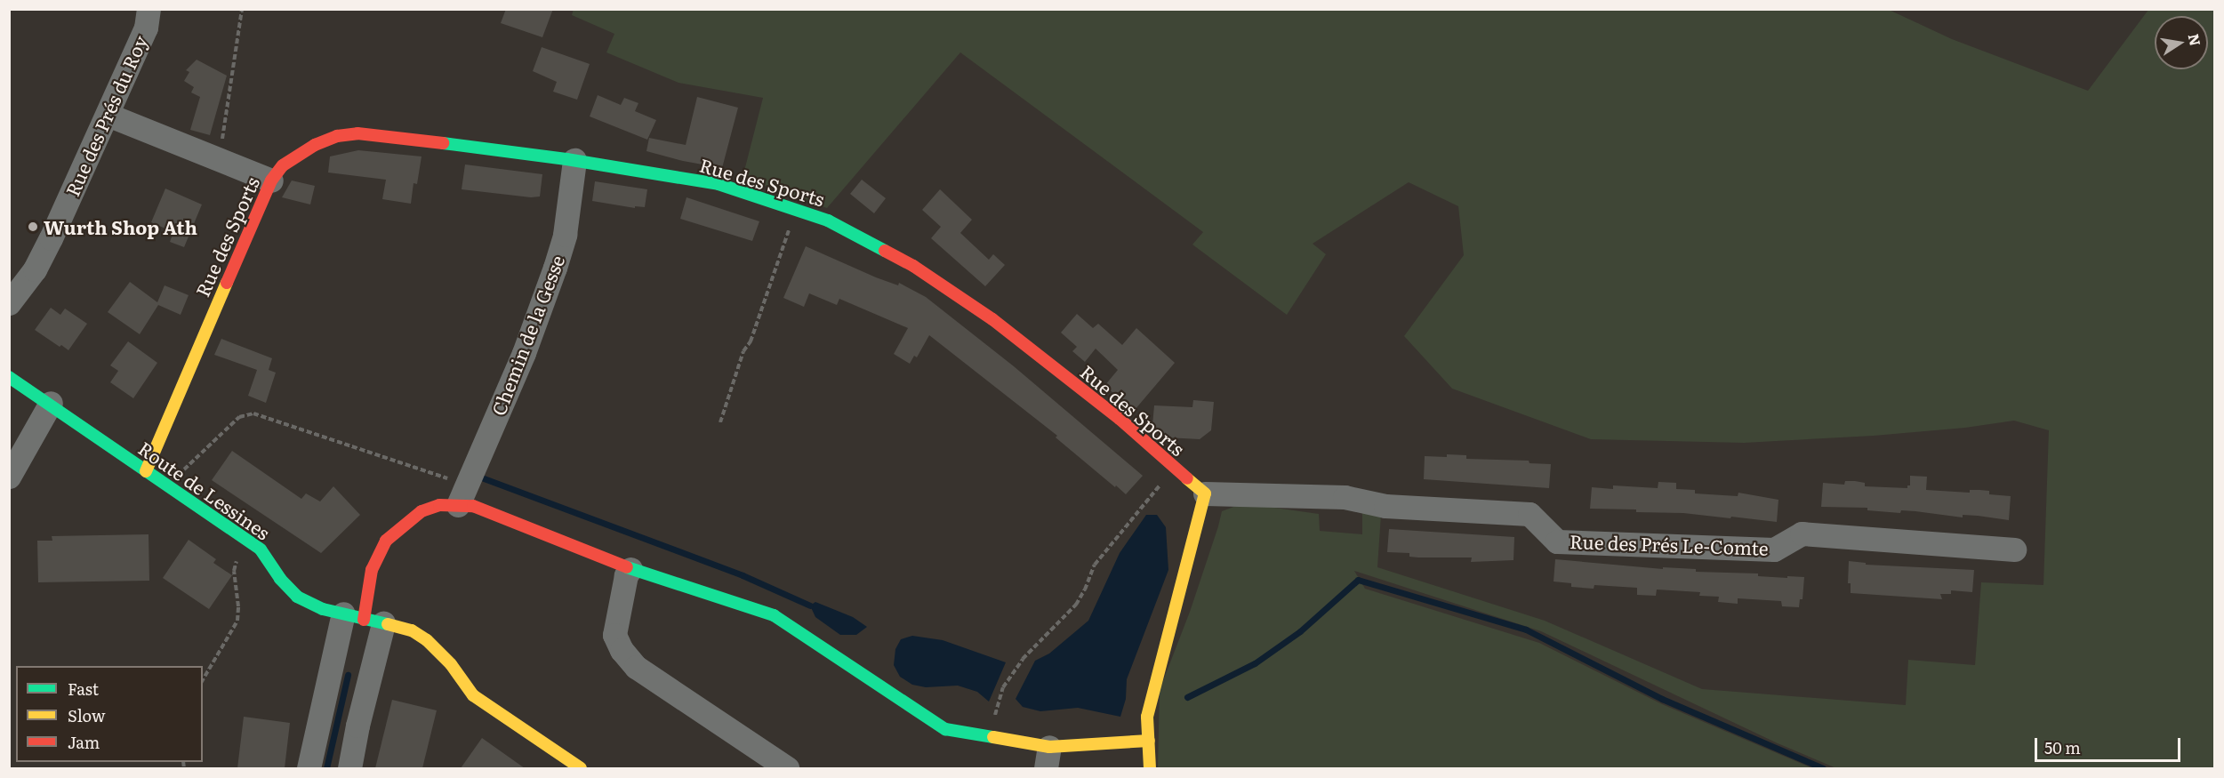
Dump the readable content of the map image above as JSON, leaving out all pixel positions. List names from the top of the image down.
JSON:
{
  "streets": {
    "street": [
      "Rue des Prés du Roy",
      "Rue des Sports",
      "Chemin de la Gesse",
      "Route de Lessines",
      "Rue des Prés Le-Comte"
    ]
  },
  "crossings": [
    ["Rue des Sports", "Chemin de la Gesse"],
    ["Rue des Sports", "Route de Lessines"],
    ["Rue des Sports", "Rue des Prés Le-Comte"]
  ],
  "places": ["Wurth Shop Ath"],
  "legend": ["Fast", "Slow", "Jam"],
  "scale_bar": "50 m",
  "north": "right"
}
